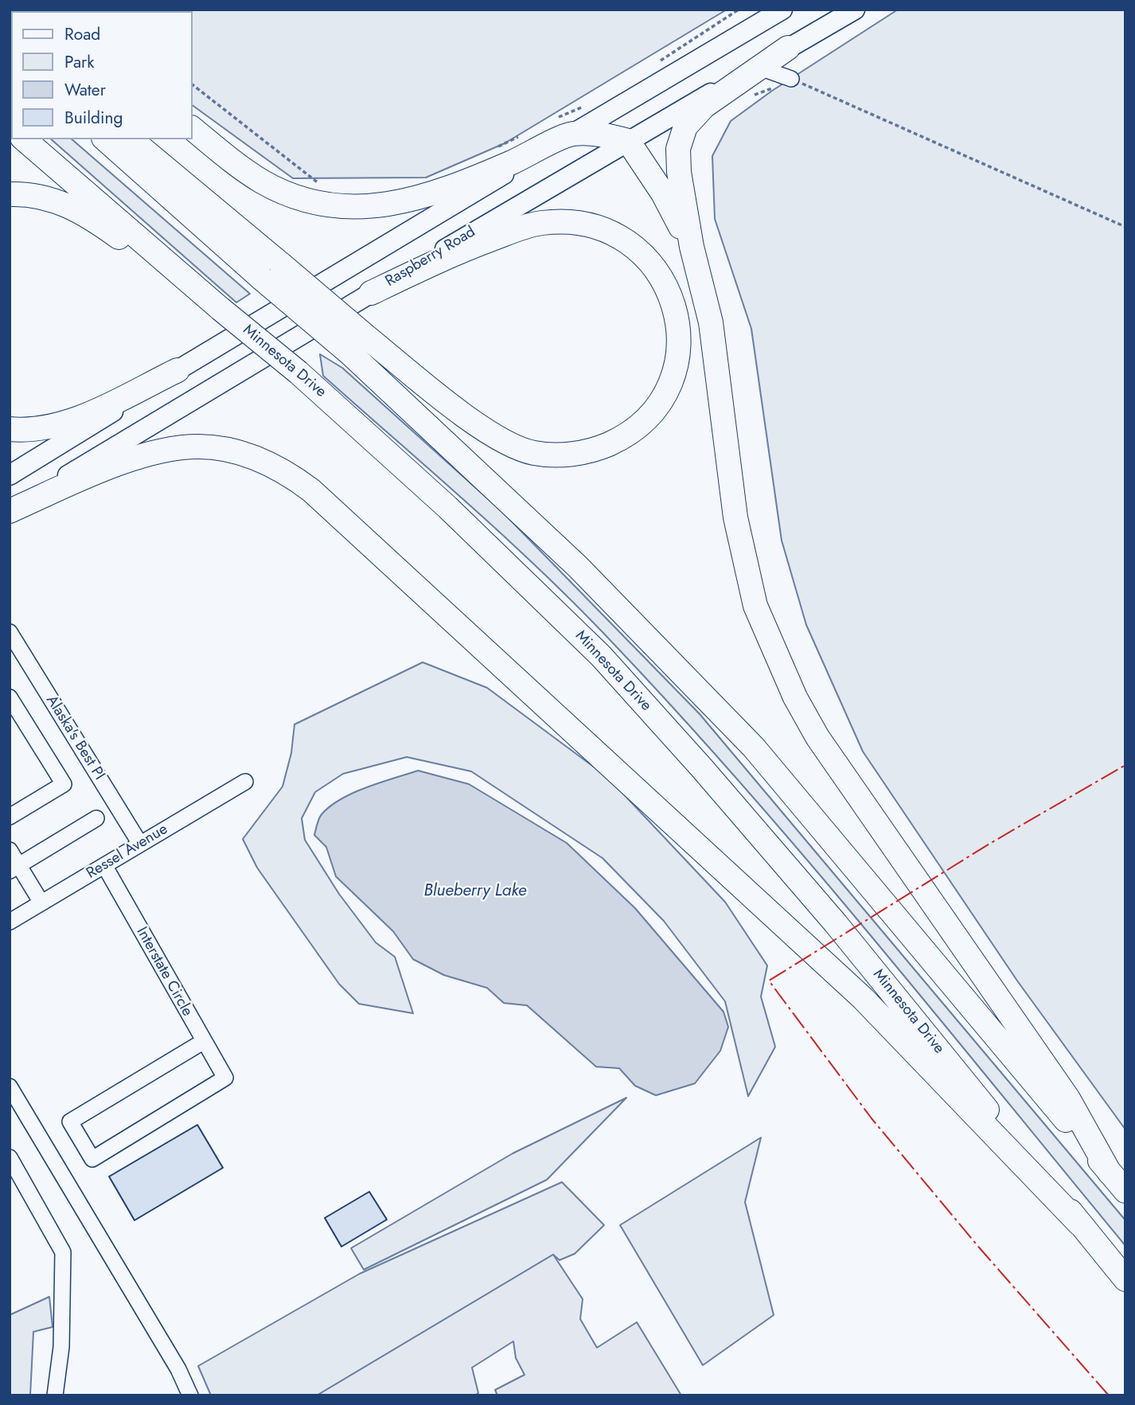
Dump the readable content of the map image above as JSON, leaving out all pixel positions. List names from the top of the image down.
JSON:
{
  "streets": {
    "highway": ["Minnesota Drive"],
    "main road": ["Raspberry Road"],
    "street": ["Alaska's Best PI", "Ressel Avenue", "Interstate Circle"]
  },
  "crossings": [
    ["Alaska's Best PI", "Ressel Avenue"],
    ["Ressel Avenue", "Interstate Circle"]
  ],
  "water": ["Blueberry Lake"],
  "legend": [
    "Road",
    "Park",
    "Water",
    "Building"
  ]
}
